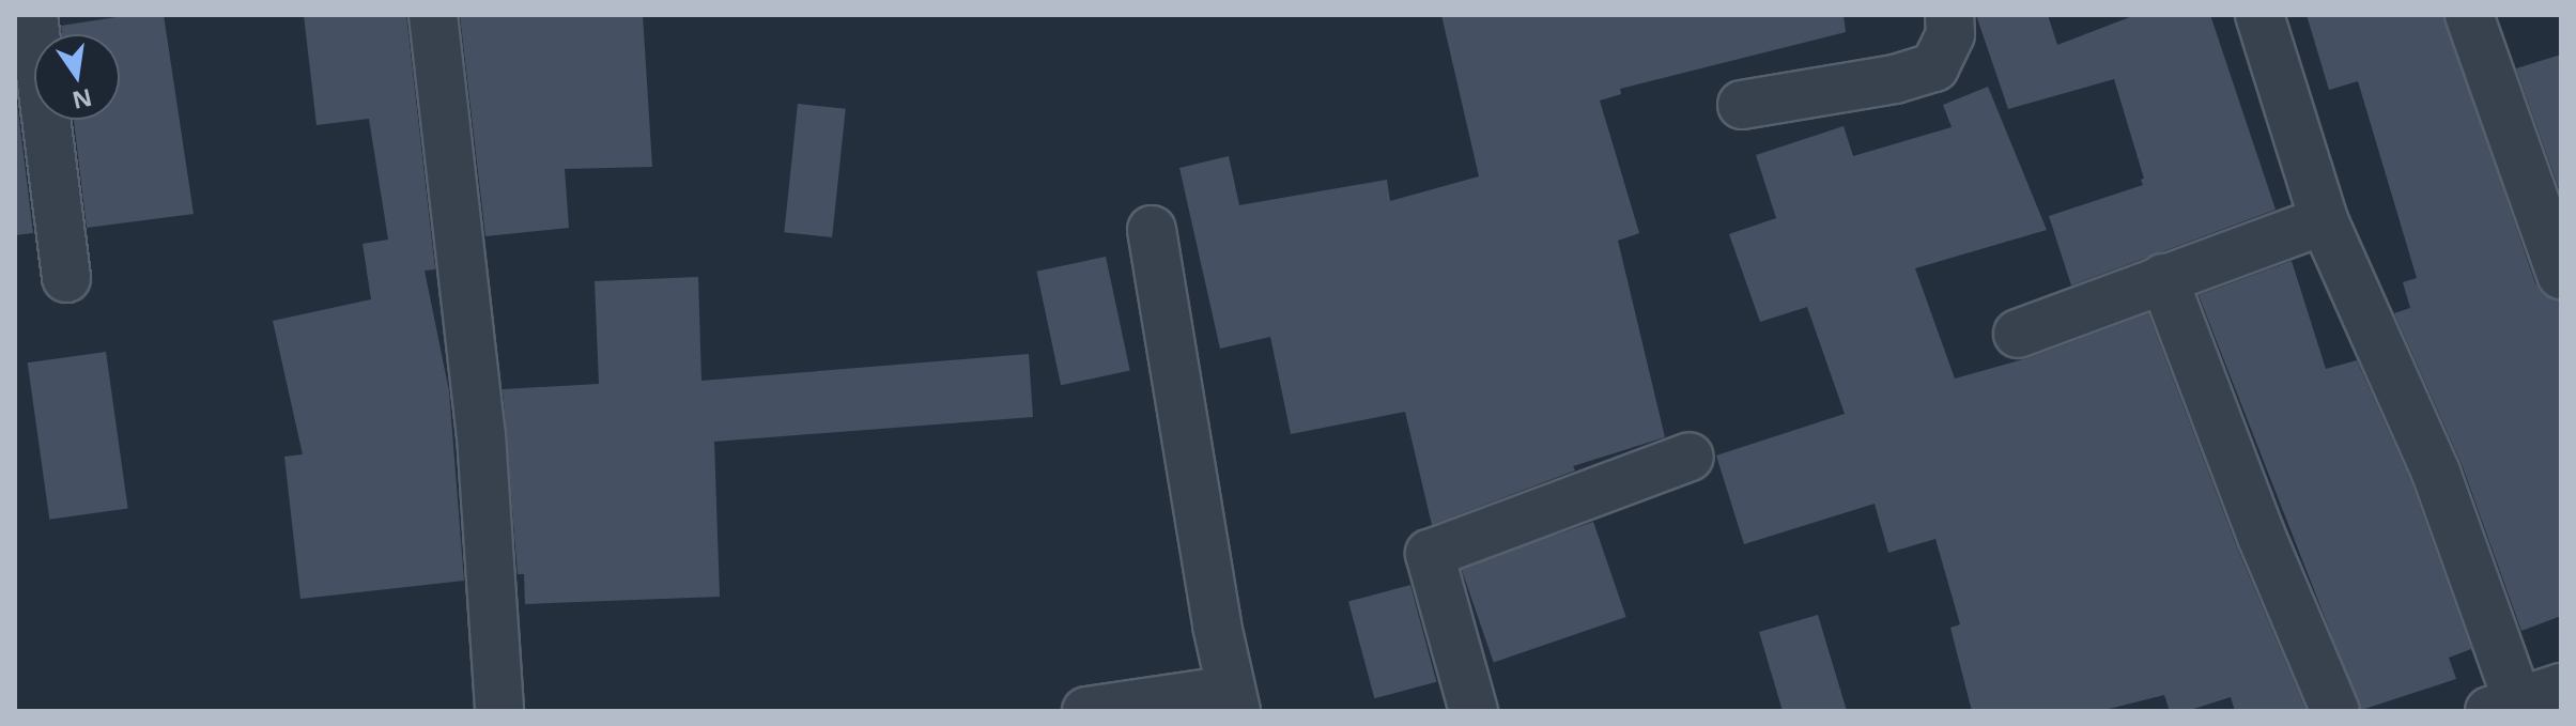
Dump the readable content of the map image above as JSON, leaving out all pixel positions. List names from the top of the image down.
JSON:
{
  "north": "bottom"
}
